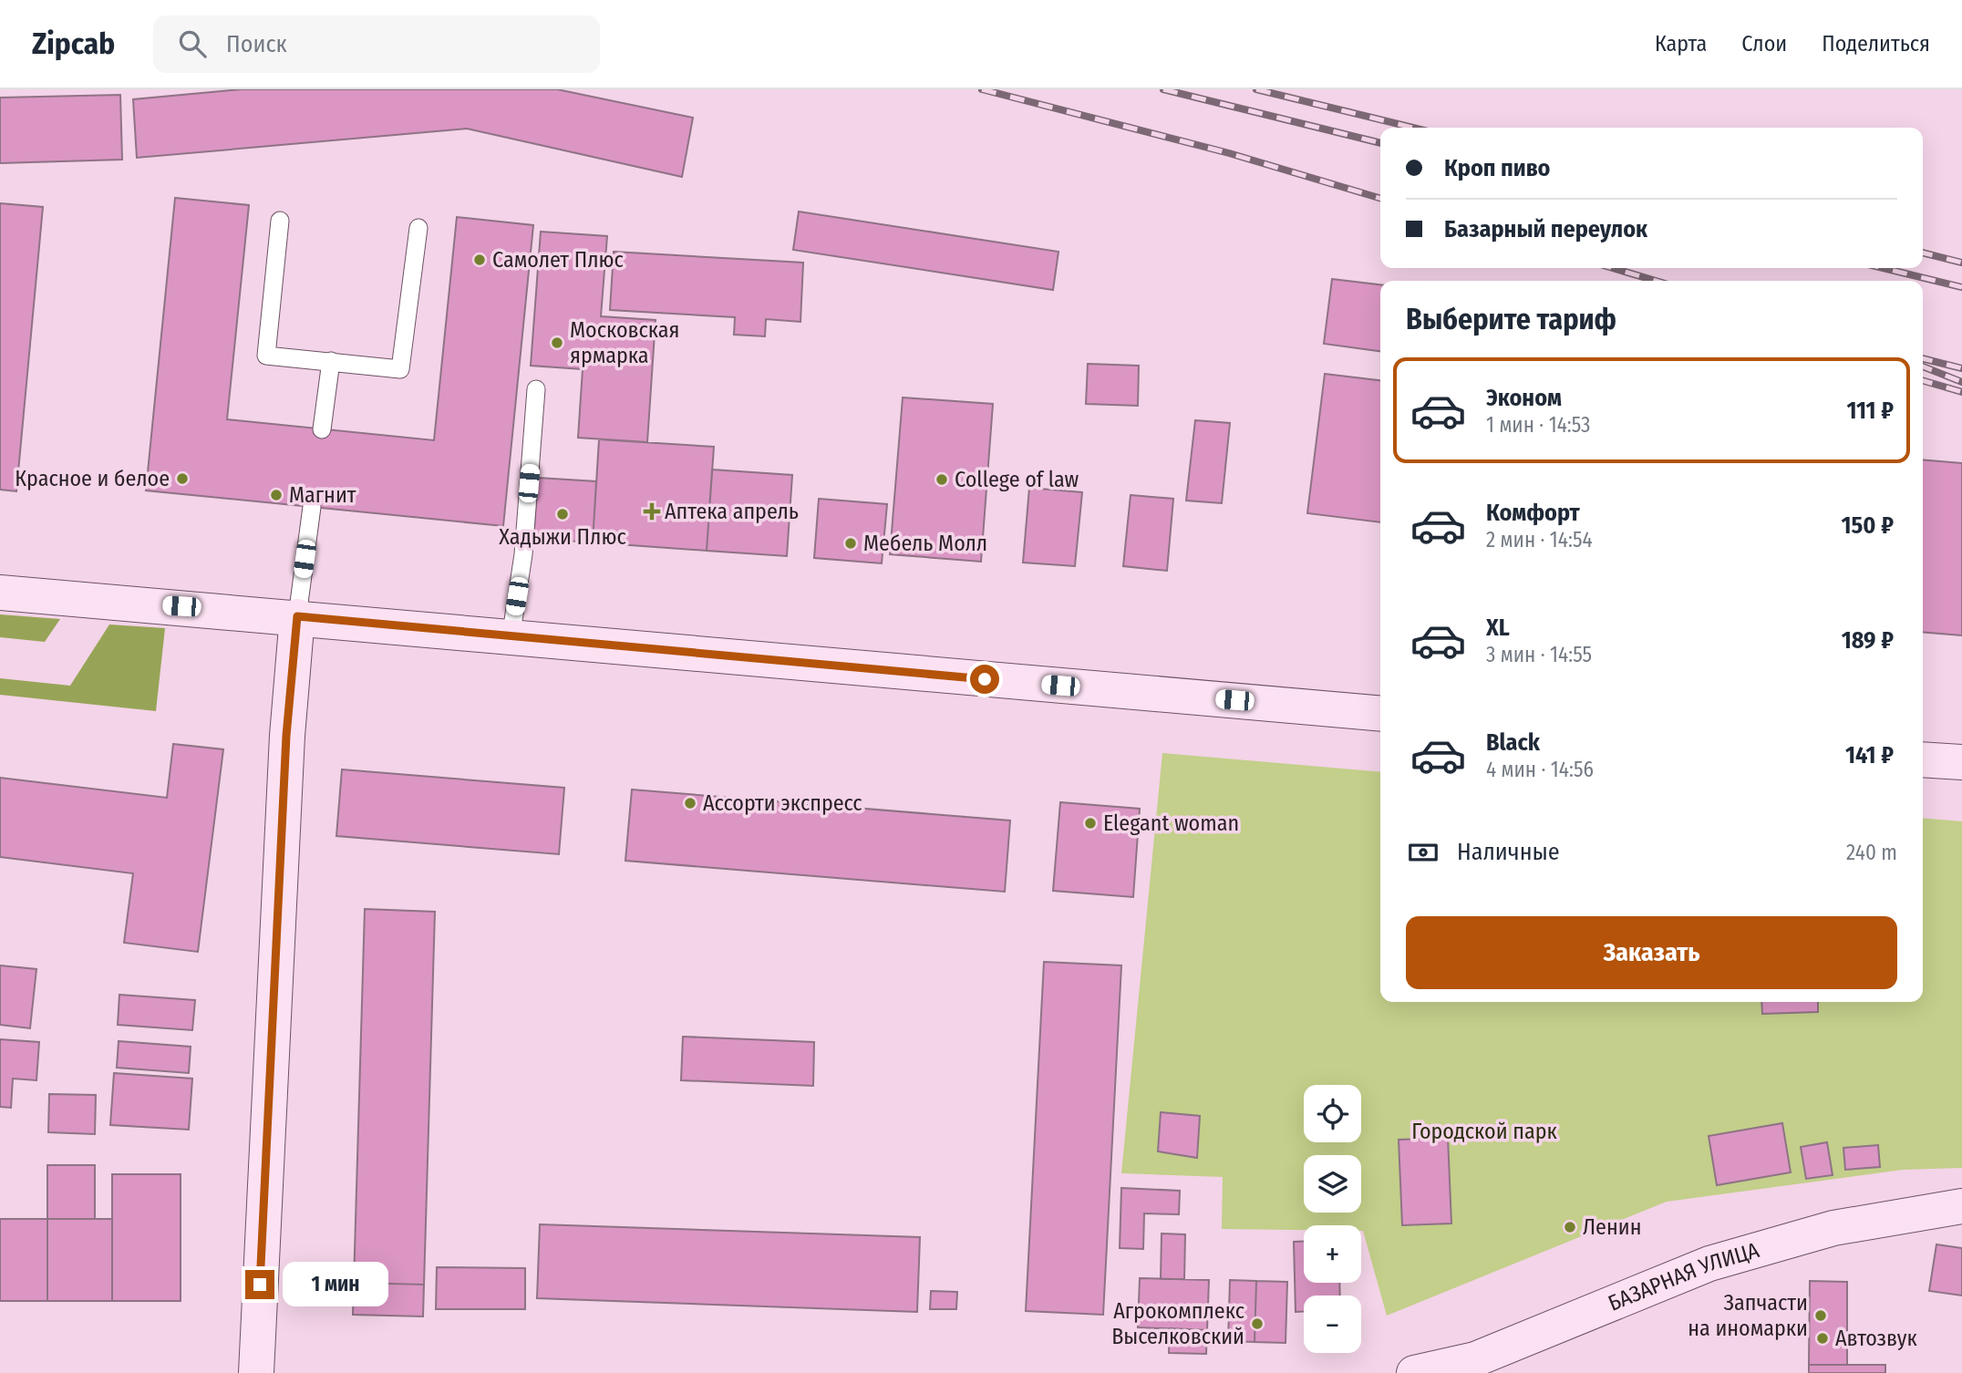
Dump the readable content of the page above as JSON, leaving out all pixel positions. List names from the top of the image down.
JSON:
{
  "streets": {
    "main road": ["БАЗАРНАЯ УЛИЦА"]
  },
  "parks": ["Городской парк"],
  "places": {
    "other": [
      "Самолет Плюс",
      "Московская ярмарка",
      "Красное и белое",
      "College of law",
      "Магнит",
      "Хадыжи Плюс",
      "Мебель Молл",
      "Ассорти экспресс",
      "Elegant woman",
      "Ленин",
      "Запчасти на иномарки",
      "Агрокомплекс Выселковский",
      "Автозвук"
    ],
    "health": ["Аптека апрель"]
  },
  "page": {
    "header": "Zipcab",
    "search": "Поиск",
    "nav": ["Карта", "Слои", "Поделиться"],
    "banner": ["Кроп пиво", "Базарный переулок"],
    "heading": "Выберите тариф",
    "list": [
      {
        "name": "Эконом",
        "note": "1 мин · 14:53",
        "value": "111 ₽"
      },
      {
        "name": "Комфорт",
        "note": "2 мин · 14:54",
        "value": "150 ₽"
      },
      {
        "name": "XL",
        "note": "3 мин · 14:55",
        "value": "189 ₽"
      },
      {
        "name": "Black",
        "note": "4 мин · 14:56",
        "value": "141 ₽"
      }
    ],
    "pay": ["Наличные", "240 m"],
    "buttons": "Заказать",
    "map_buttons": ["+", "−"],
    "bubble": "1 мин"
  }
}
